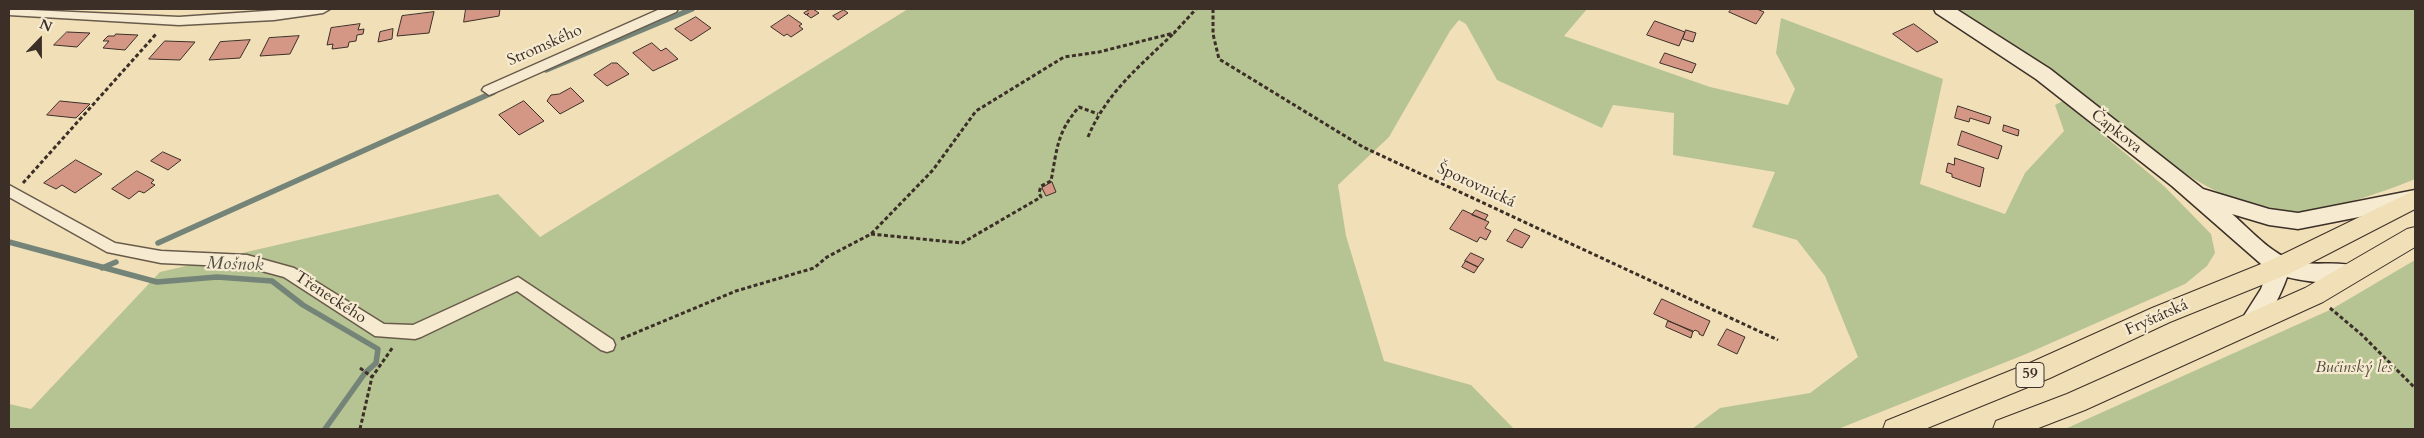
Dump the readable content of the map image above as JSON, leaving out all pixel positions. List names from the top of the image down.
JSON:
{
  "streets": {
    "main road": ["Fryštátská", "59"],
    "street": ["Stromského", "Čapkova", "Třeneckého"],
    "path": ["Šporovnická"]
  },
  "crossings": [
    ["Čapkova", "Fryštátská"]
  ],
  "water": ["Mošnok"],
  "parks": ["Bučinský les"],
  "north": "top"
}
